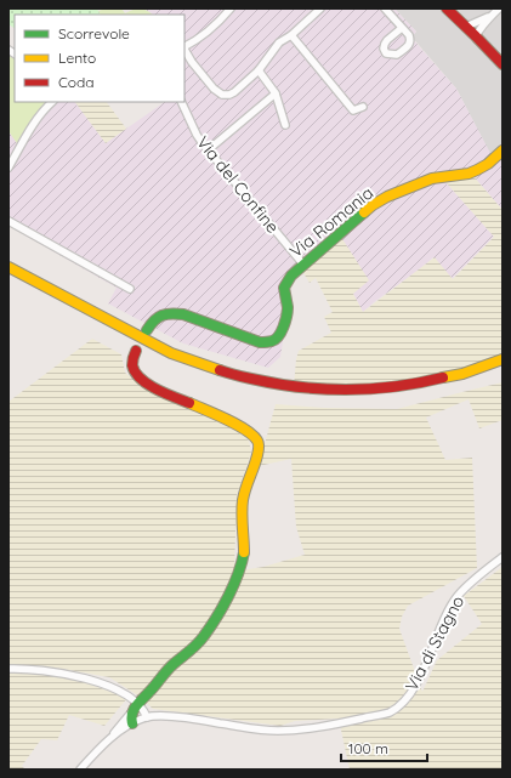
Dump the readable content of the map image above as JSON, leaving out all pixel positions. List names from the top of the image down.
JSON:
{
  "streets": {
    "main road": ["Via Romania"],
    "street": ["Via del Confine", "Via di Stagno"]
  },
  "crossings": [
    ["Via del Confine", "Via Romania"]
  ],
  "legend": ["Scorrevole", "Lento", "Coda"],
  "scale_bar": "100 m"
}
